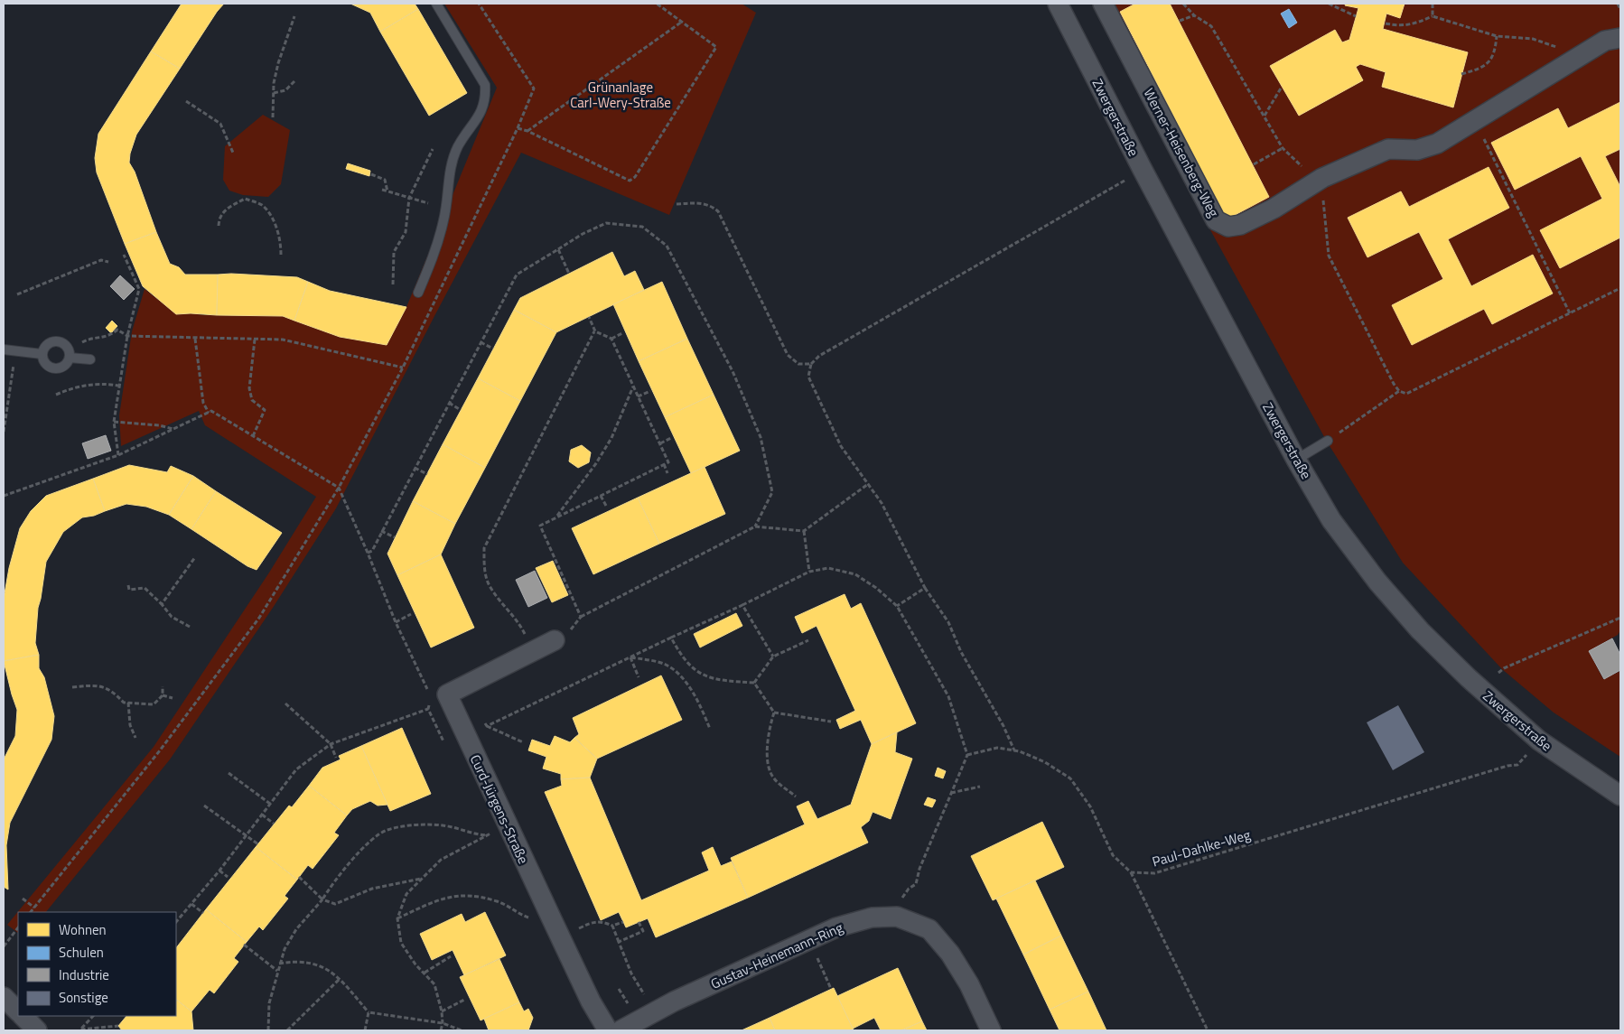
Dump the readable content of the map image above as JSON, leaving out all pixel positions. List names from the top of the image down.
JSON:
{
  "streets": {
    "street": [
      "Zwergerstraße",
      "Werner-Heisenberg-Weg",
      "Curd-Jürgens-Straße",
      "Gustav-Heinemann-Ring"
    ],
    "path": ["Paul-Dahlke-Weg"]
  },
  "parks": ["Grünanlage Carl-Wery-Straße"],
  "legend": [
    "Wohnen",
    "Schulen",
    "Industrie",
    "Sonstige"
  ]
}
